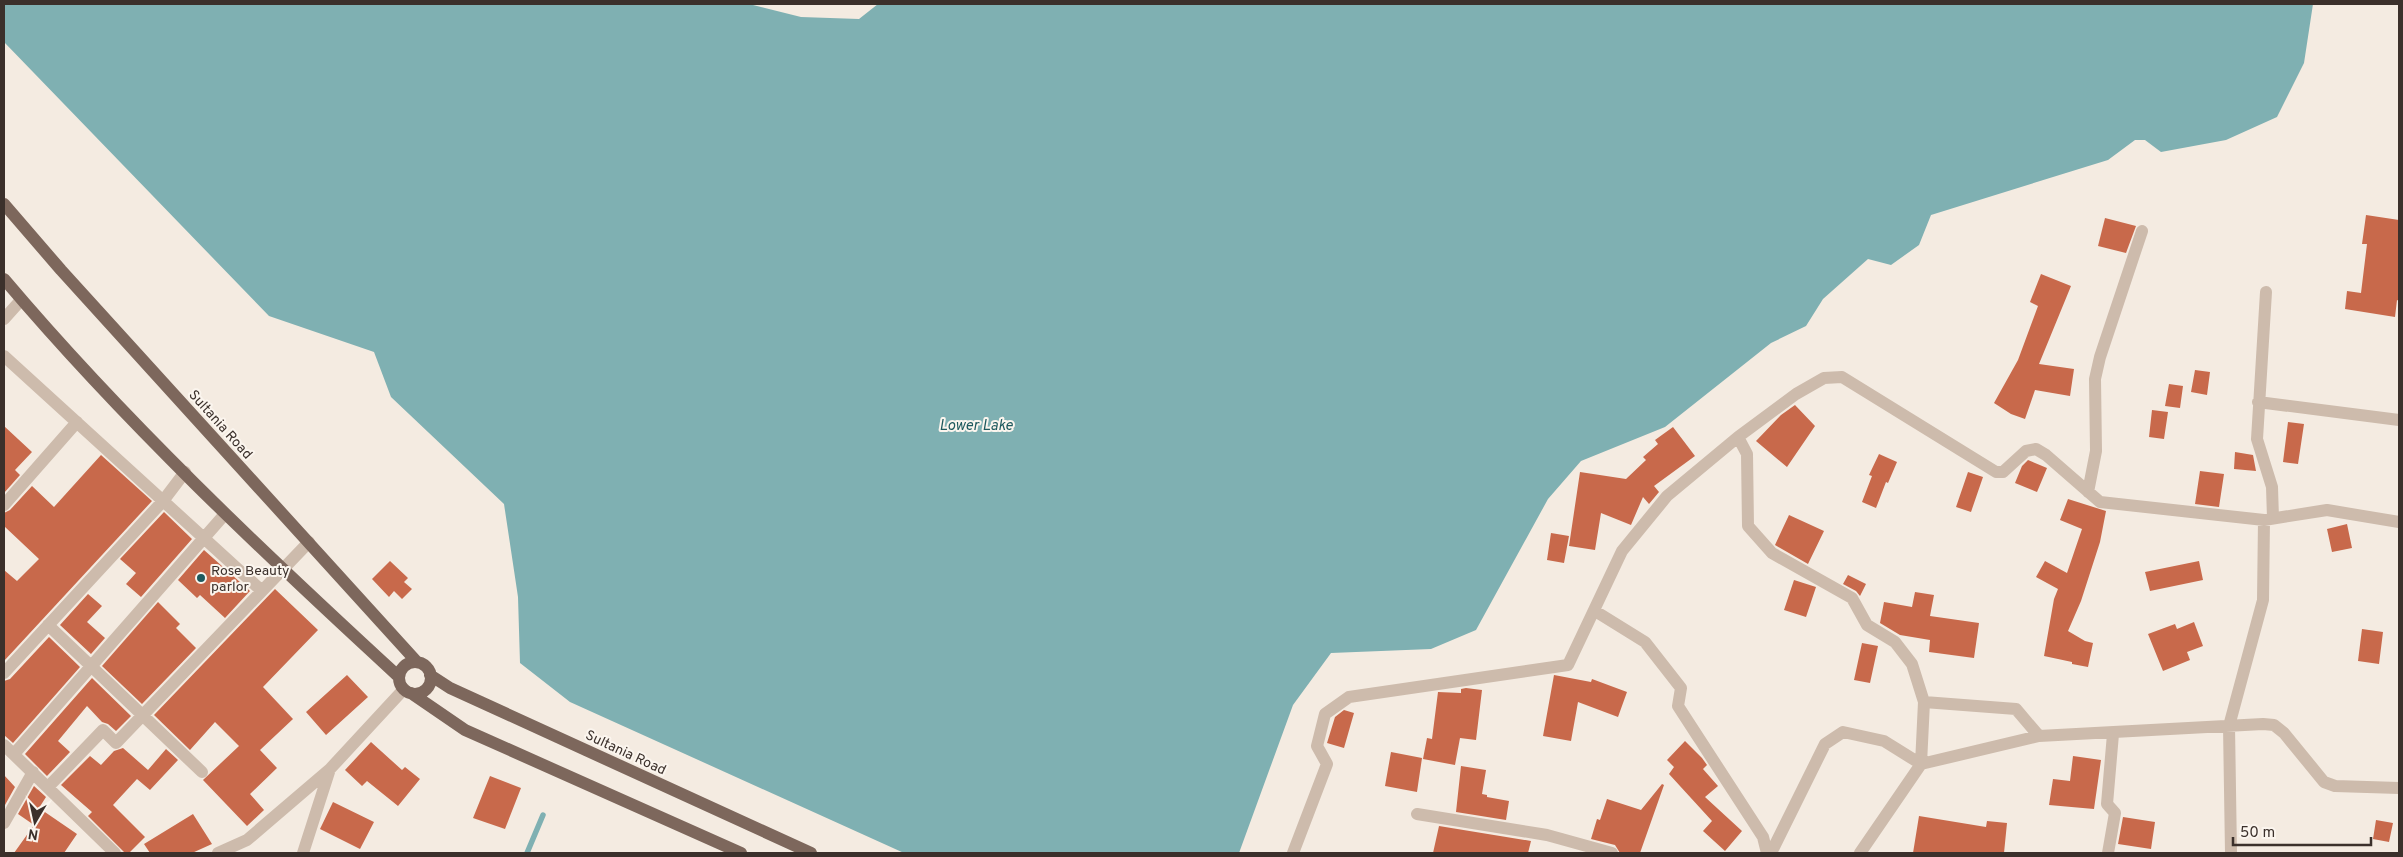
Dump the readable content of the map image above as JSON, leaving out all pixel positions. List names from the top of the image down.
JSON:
{
  "streets": {
    "main road": ["Sultania Road"]
  },
  "water": ["Lower Lake"],
  "places": ["Rose Beauty parlor"],
  "scale_bar": "50 m",
  "north": "bottom"
}
